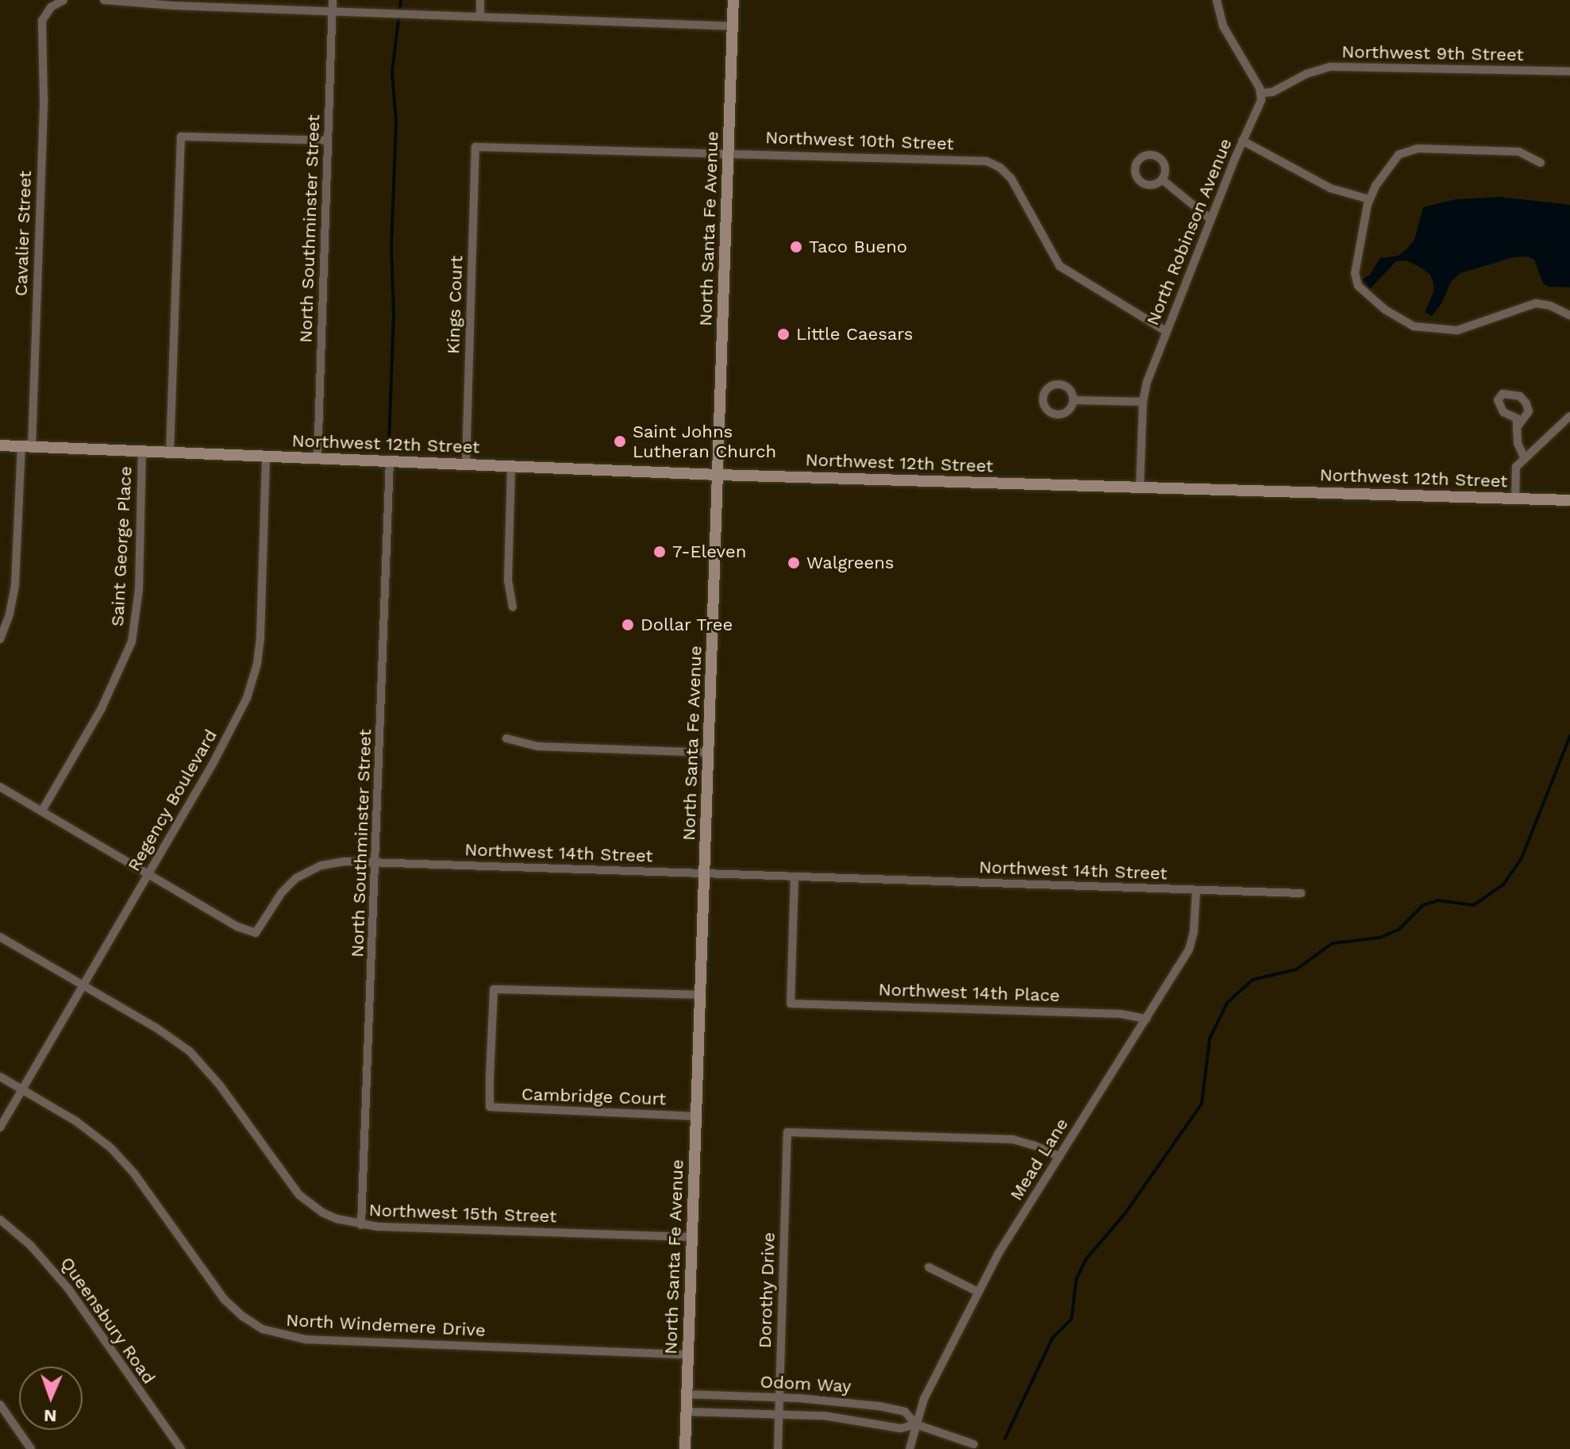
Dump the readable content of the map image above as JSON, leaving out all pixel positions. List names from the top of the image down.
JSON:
{
  "streets": {
    "main road": ["North Santa Fe Avenue", "Northwest 12th Street"],
    "street": [
      "Northwest 9th Street",
      "Northwest 10th Street",
      "North Southminster Street",
      "North Robinson Avenue",
      "Cavalier Street",
      "Kings Court",
      "Saint George Place",
      "Regency Boulevard",
      "Northwest 14th Street",
      "Northwest 14th Place",
      "Cambridge Court",
      "Mead Lane",
      "Northwest 15th Street",
      "Dorothy Drive",
      "Queensbury Road",
      "North Windemere Drive",
      "Odom Way"
    ]
  },
  "crossings": [
    ["Northwest 9th Street", "North Robinson Avenue"],
    ["Northwest 10th Street", "North Santa Fe Avenue"],
    ["Northwest 10th Street", "North Robinson Avenue"],
    ["Northwest 10th Street", "Kings Court"],
    ["North Southminster Street", "Northwest 12th Street"],
    ["North Southminster Street", "Northwest 14th Street"],
    ["North Southminster Street", "Northwest 15th Street"],
    ["North Santa Fe Avenue", "Northwest 12th Street"],
    ["North Santa Fe Avenue", "Northwest 14th Street"],
    ["North Santa Fe Avenue", "Cambridge Court"],
    ["North Santa Fe Avenue", "Northwest 15th Street"],
    ["North Santa Fe Avenue", "North Windemere Drive"],
    ["North Santa Fe Avenue", "Odom Way"],
    ["North Robinson Avenue", "Northwest 12th Street"],
    ["Cavalier Street", "Northwest 12th Street"],
    ["Kings Court", "Northwest 12th Street"],
    ["Northwest 12th Street", "Saint George Place"],
    ["Northwest 12th Street", "Regency Boulevard"],
    ["Saint George Place", "Northwest 14th Street"],
    ["Regency Boulevard", "Northwest 14th Street"],
    ["Regency Boulevard", "Northwest 15th Street"],
    ["Regency Boulevard", "North Windemere Drive"],
    ["Northwest 14th Street", "Northwest 14th Place"],
    ["Northwest 14th Street", "Mead Lane"],
    ["Northwest 14th Place", "Mead Lane"],
    ["Mead Lane", "Dorothy Drive"],
    ["Mead Lane", "Odom Way"],
    ["Dorothy Drive", "Odom Way"]
  ],
  "places": [
    "Taco Bueno",
    "Little Caesars",
    "Saint Johns Lutheran Church",
    "7-Eleven",
    "Walgreens",
    "Dollar Tree"
  ],
  "north": "bottom"
}
